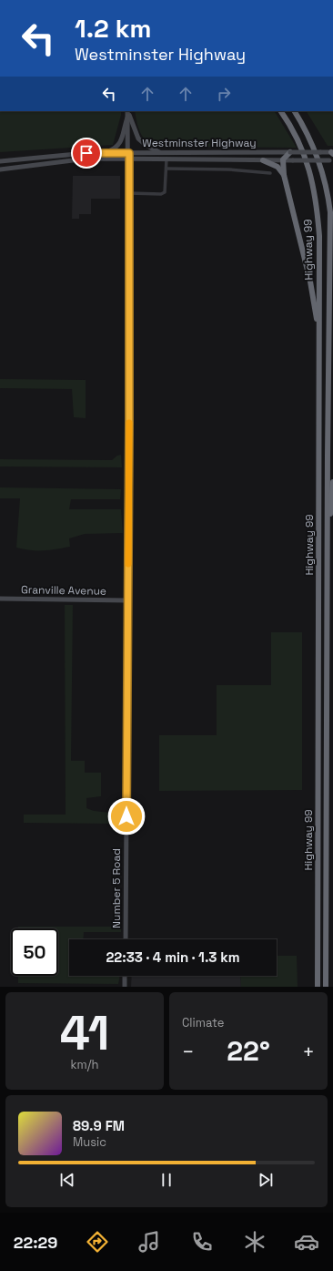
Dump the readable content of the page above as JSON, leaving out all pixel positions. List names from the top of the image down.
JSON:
{
  "streets": {
    "highway": ["Highway 99"],
    "main road": ["Westminster Highway", "Granville Avenue", "Number 5 Road"]
  },
  "crossings": [
    ["Westminster Highway", "Number 5 Road"],
    ["Granville Avenue", "Number 5 Road"]
  ],
  "page": {
    "turn": ["1.2 km", "Westminster Highway"],
    "limit": "50",
    "trip": "22:33 · 4 min · 1.3 km",
    "tile": [
      ["41", "km/h"],
      "Climate"
    ],
    "heat": ["−", "22°", "+"],
    "song": ["89.9 FM", "Music"],
    "tabs": "22:29"
  }
}
